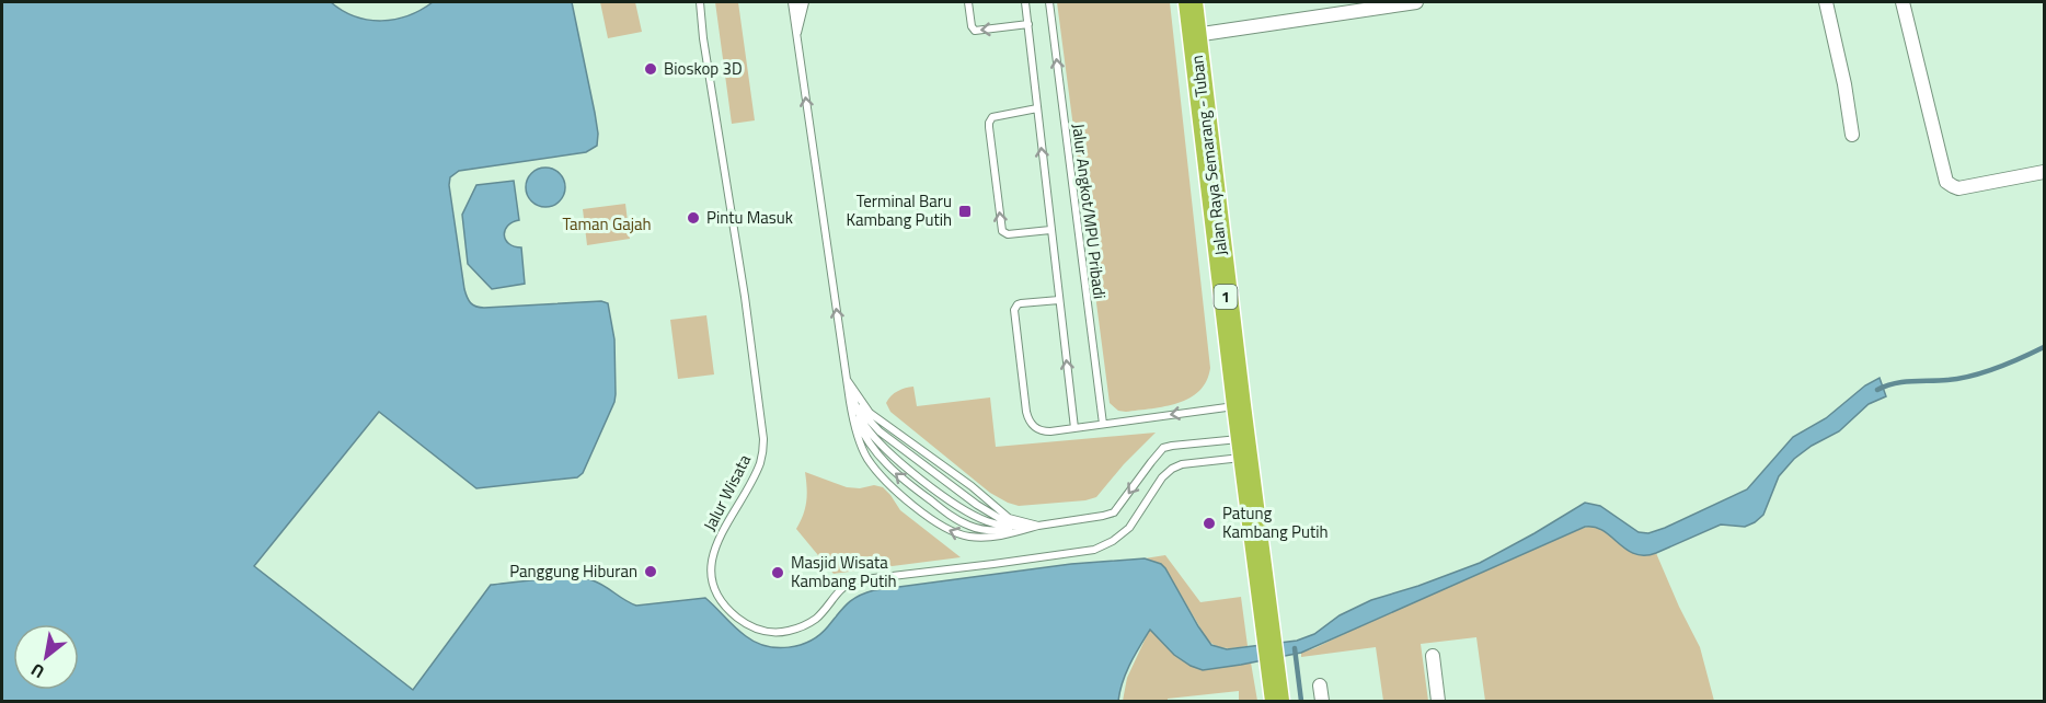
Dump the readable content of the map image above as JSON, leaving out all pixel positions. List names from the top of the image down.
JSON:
{
  "streets": {
    "highway": ["Jalan Raya Semarang - Tuban", "1"],
    "lane": ["Jalur Angkot/MPU Pribadi", "Jalur Wisata"]
  },
  "crossings": [
    ["Jalan Raya Semarang - Tuban", "Jalur Wisata"]
  ],
  "parks": ["Taman Gajah"],
  "places": {
    "other": [
      "Bioskop 3D",
      "Pintu Masuk",
      "Patung Kambang Putih",
      "Panggung Hiburan",
      "Masjid Wisata Kambang Putih"
    ],
    "transit": ["Terminal Baru Kambang Putih"]
  },
  "north": "bottom left"
}
